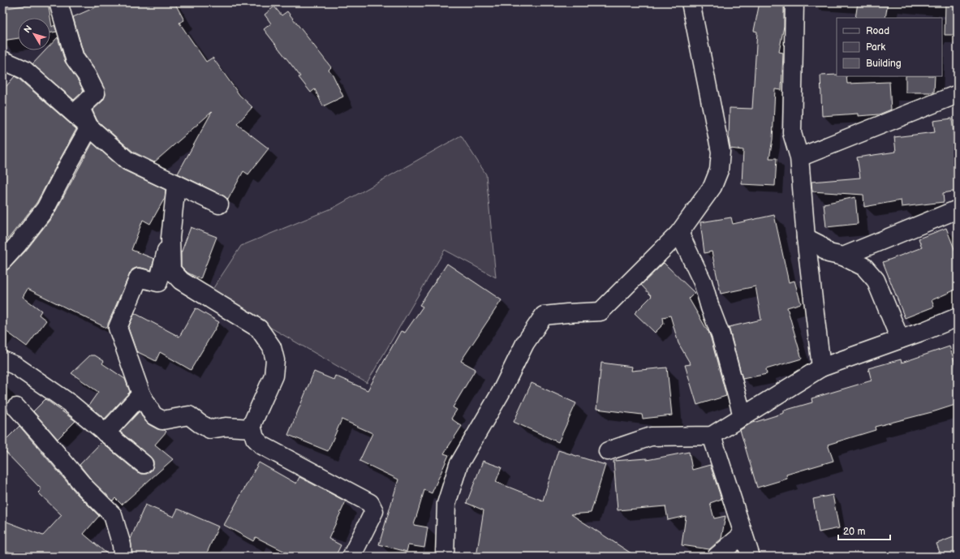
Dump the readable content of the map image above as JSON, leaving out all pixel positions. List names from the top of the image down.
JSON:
{
  "legend": ["Road", "Park", "Building"],
  "scale_bar": "20 m",
  "north": "top left"
}
